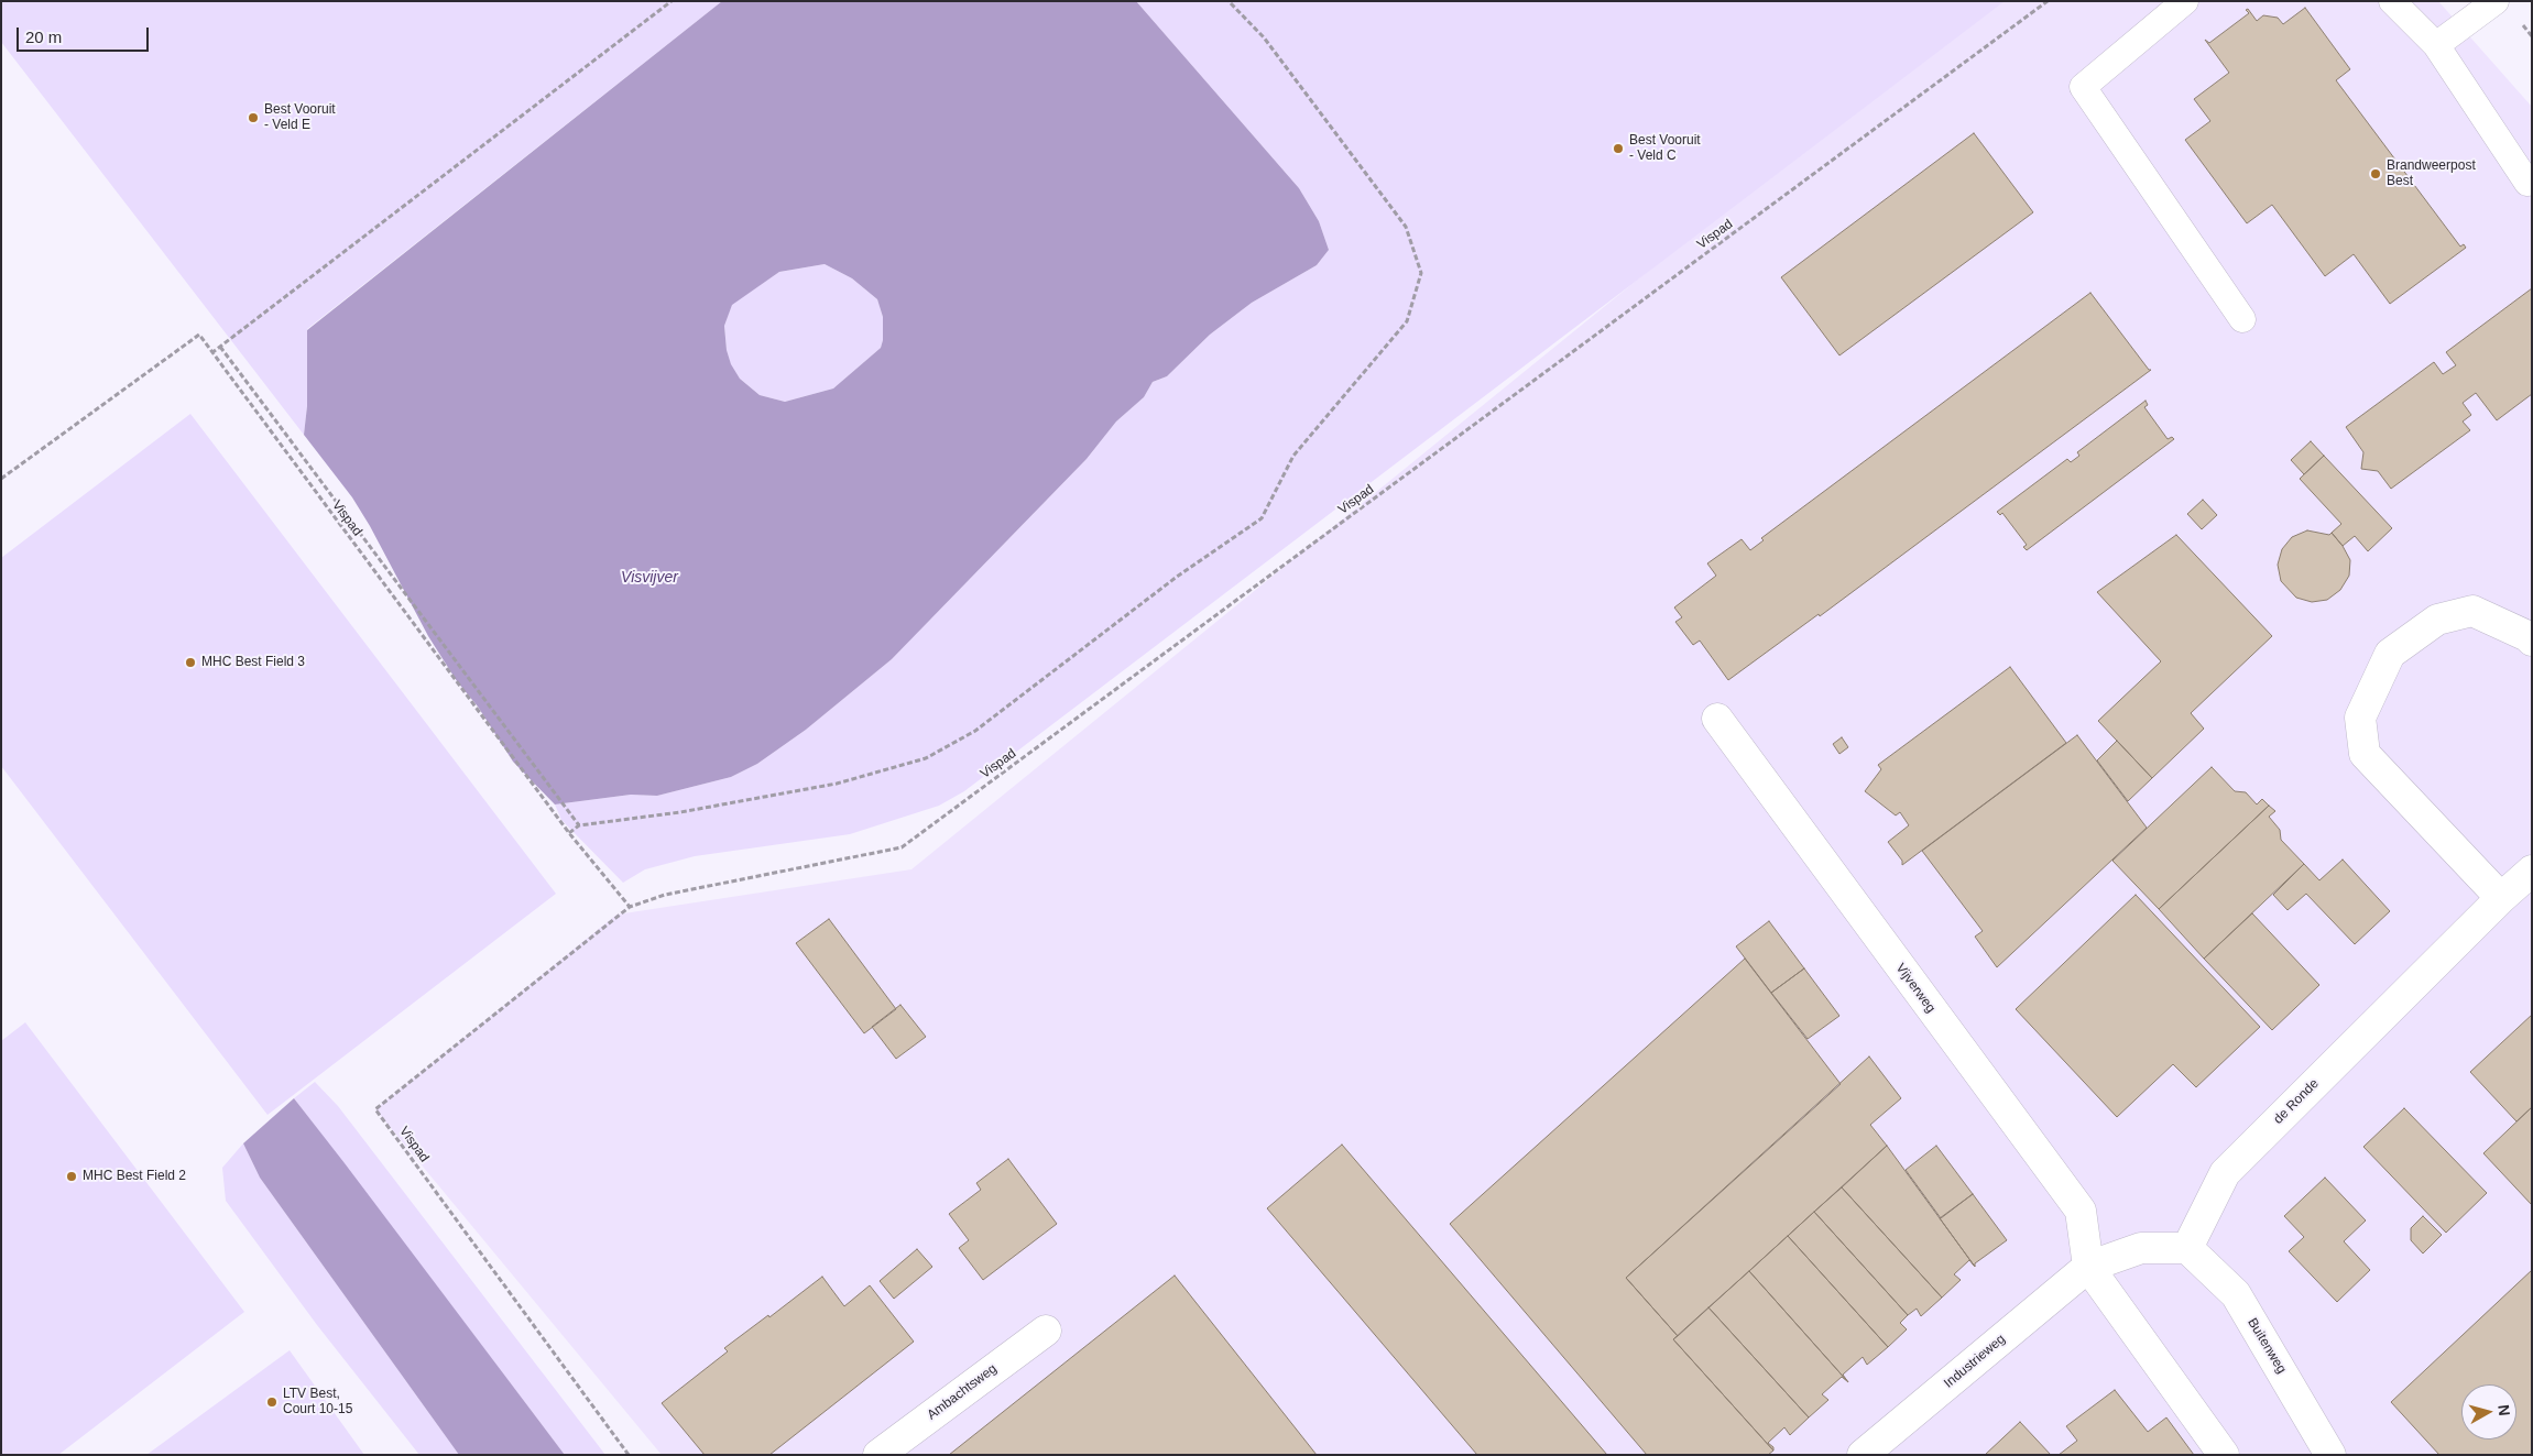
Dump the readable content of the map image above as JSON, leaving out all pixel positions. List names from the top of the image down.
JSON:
{
  "streets": {
    "street": [
      "Vijverweg",
      "de Ronde",
      "Buitenweg",
      "Industrieweg",
      "Ambachtsweg"
    ],
    "path": ["Vispad"]
  },
  "crossings": [
    ["Vijverweg", "Industrieweg"],
    ["de Ronde", "Buitenweg"]
  ],
  "water": ["Visvijver"],
  "places": [
    "Best Vooruit - Veld E",
    "Best Vooruit - Veld C",
    "Brandweerpost Best",
    "MHC Best Field 3",
    "MHC Best Field 2",
    "LTV Best, Court 10-15"
  ],
  "scale_bar": "20 m",
  "north": "right"
}
